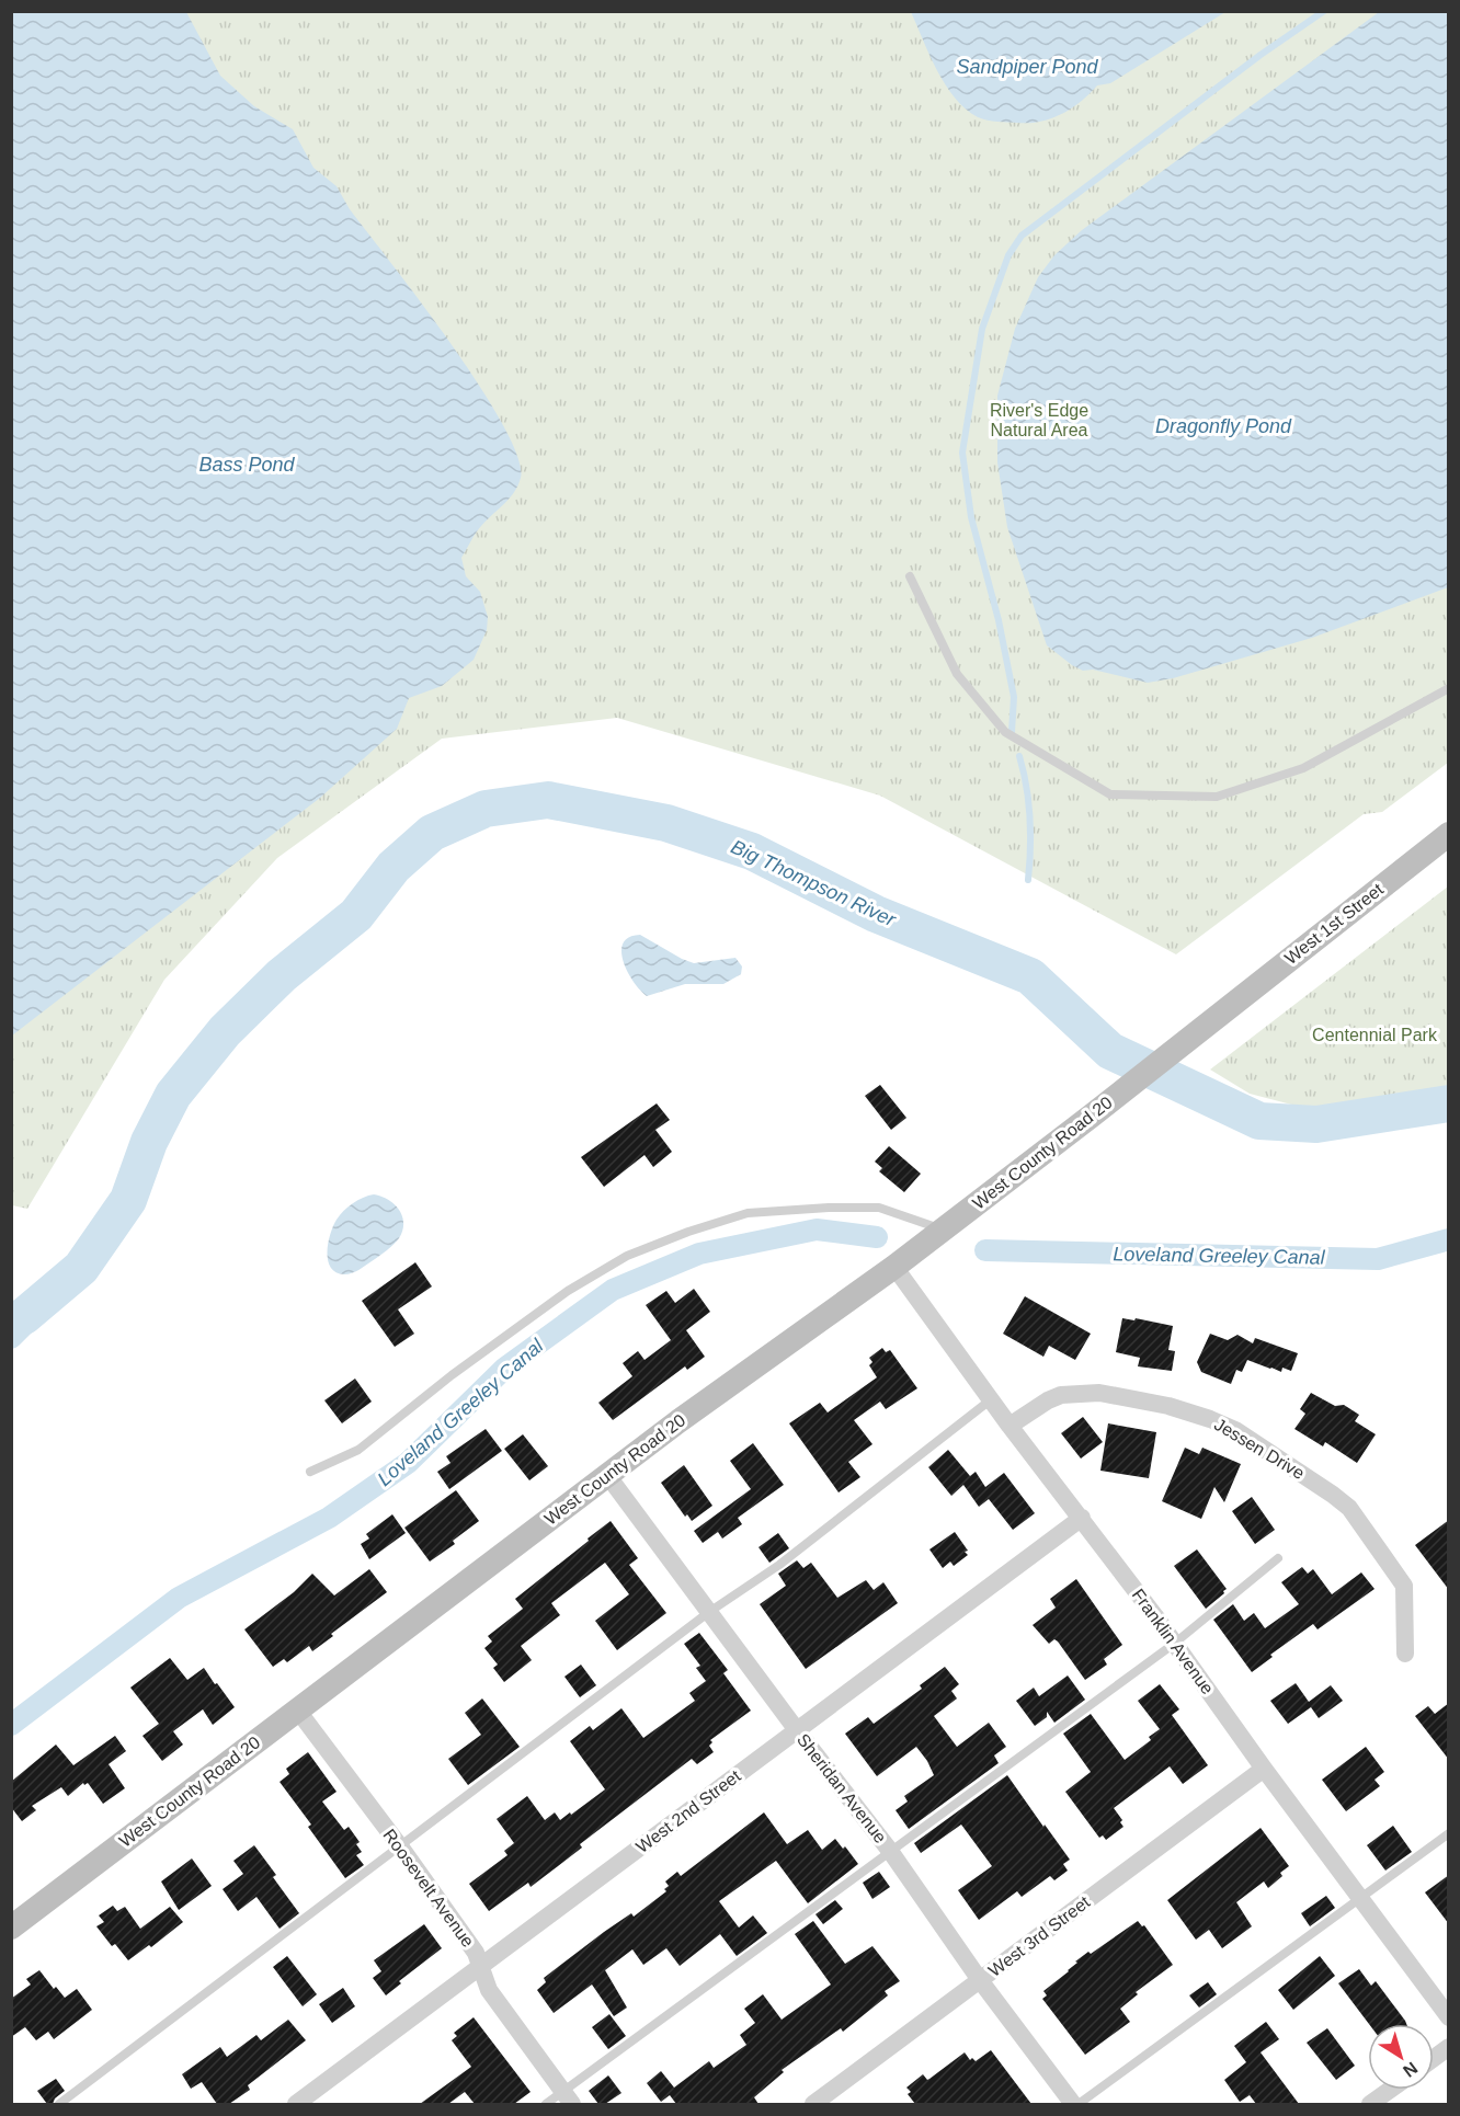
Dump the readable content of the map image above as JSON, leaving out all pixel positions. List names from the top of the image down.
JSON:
{
  "streets": {
    "main road": ["West 1st Street", "West County Road 20"],
    "street": [
      "Jessen Drive",
      "Franklin Avenue",
      "Sheridan Avenue",
      "West 2nd Street",
      "Roosevelt Avenue",
      "West 3rd Street"
    ]
  },
  "crossings": [
    ["West 1st Street", "West County Road 20"],
    ["West County Road 20", "Franklin Avenue"],
    ["West County Road 20", "Sheridan Avenue"],
    ["West County Road 20", "Roosevelt Avenue"],
    ["Jessen Drive", "Franklin Avenue"],
    ["Franklin Avenue", "West 2nd Street"],
    ["Franklin Avenue", "West 3rd Street"],
    ["Sheridan Avenue", "West 2nd Street"],
    ["Sheridan Avenue", "West 3rd Street"],
    ["West 2nd Street", "Roosevelt Avenue"]
  ],
  "water": [
    "Sandpiper Pond",
    "Dragonfly Pond",
    "Bass Pond",
    "Big Thompson River",
    "Loveland Greeley Canal"
  ],
  "parks": ["River's Edge Natural Area", "Centennial Park"],
  "north": "bottom right"
}
